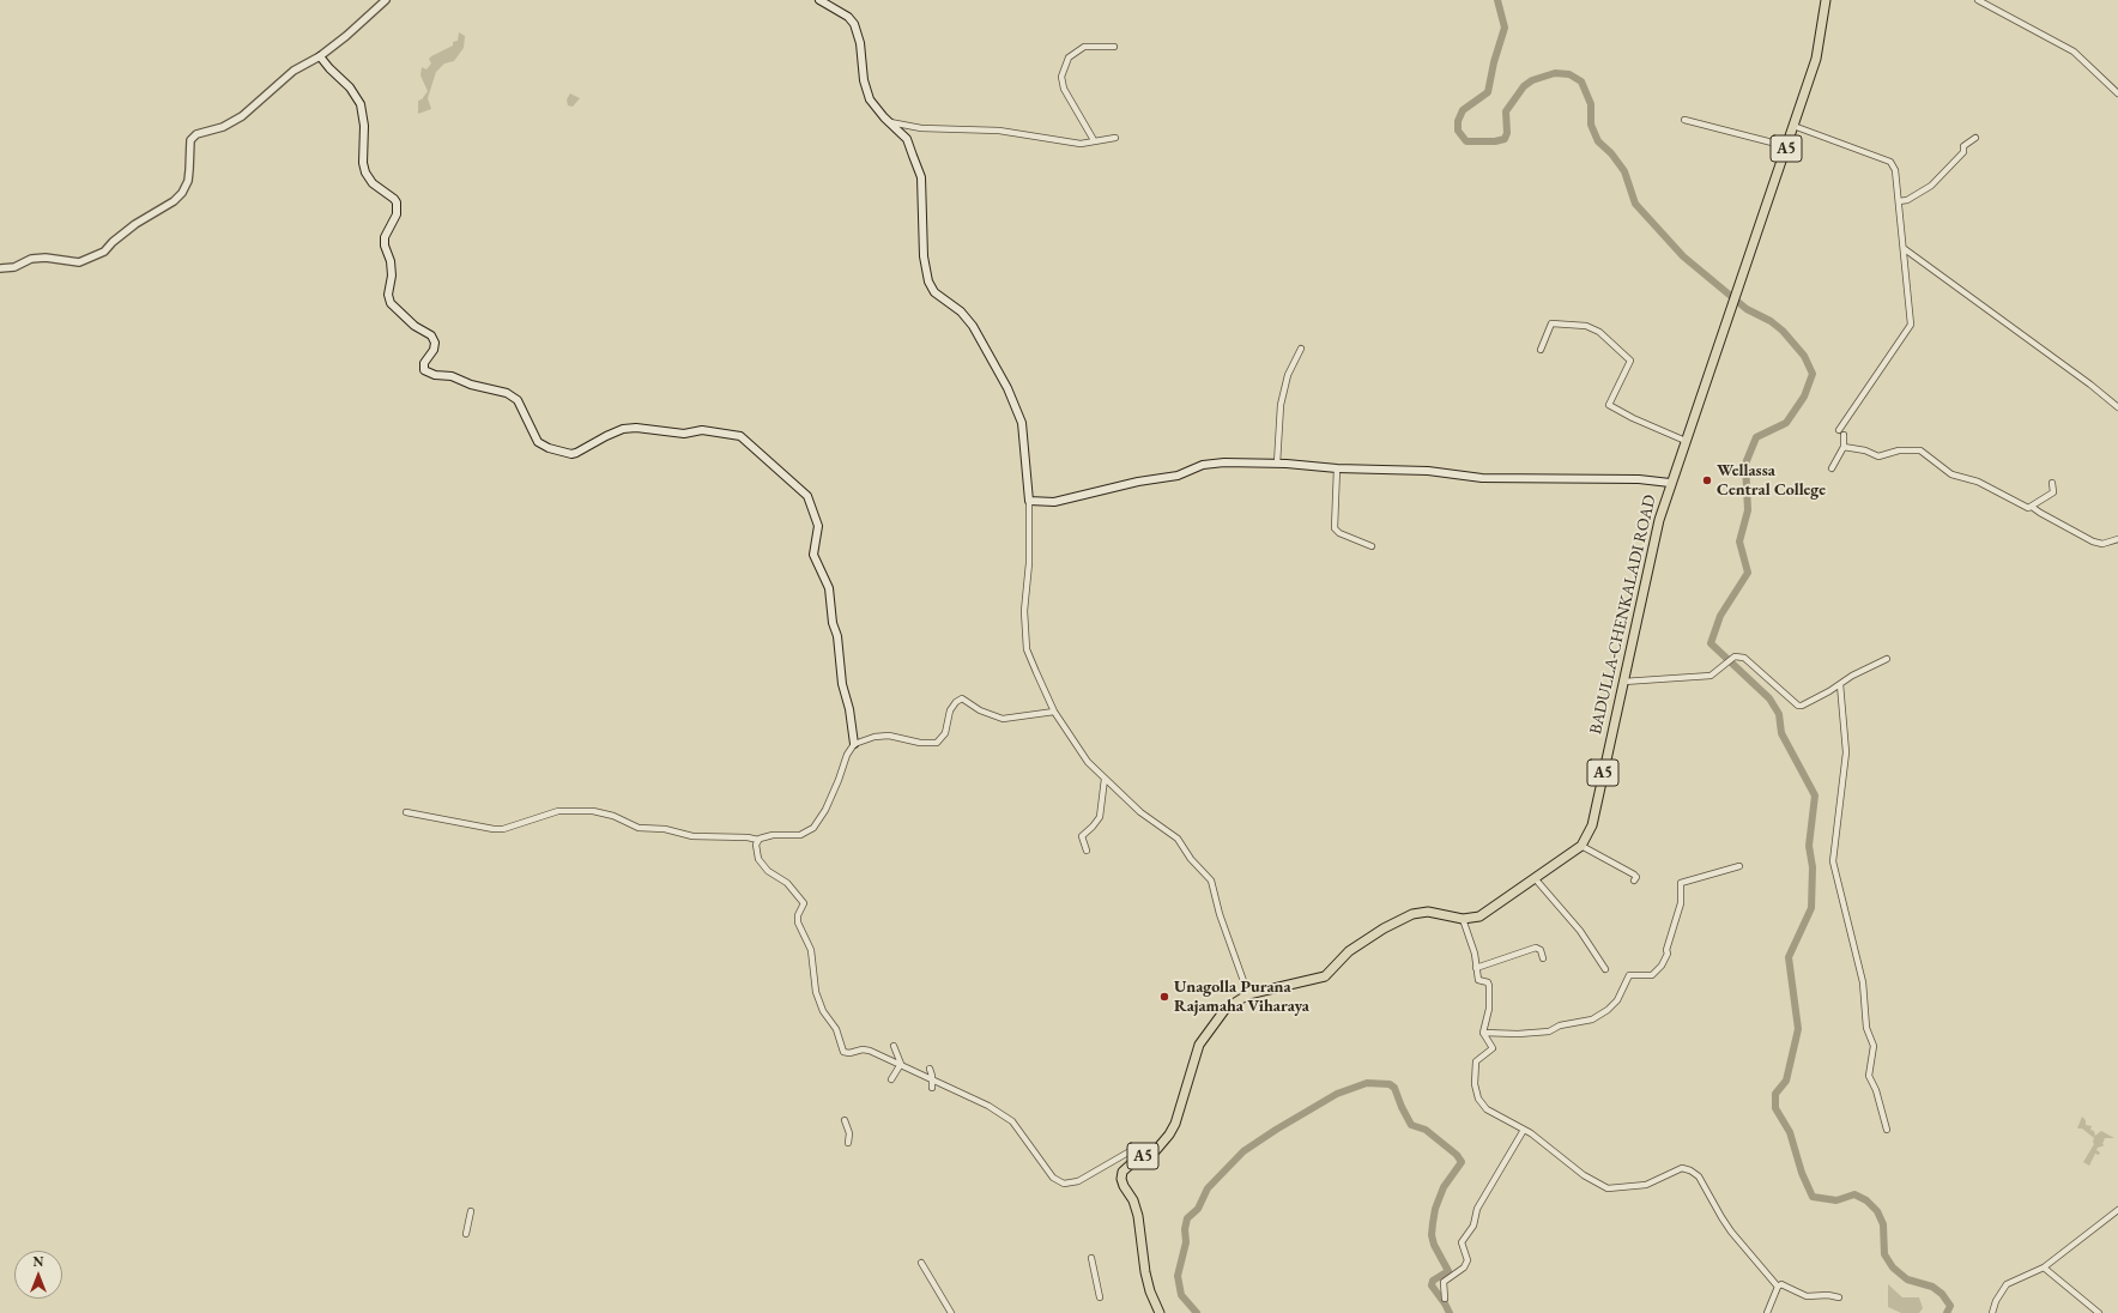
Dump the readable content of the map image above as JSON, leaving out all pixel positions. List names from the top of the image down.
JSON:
{
  "streets": {
    "highway": ["A5", "BADULLA-CHENKALADI ROAD"]
  },
  "places": ["Wellassa Central College", "Unagolla Purana Rajamaha Viharaya"],
  "north": "top"
}
